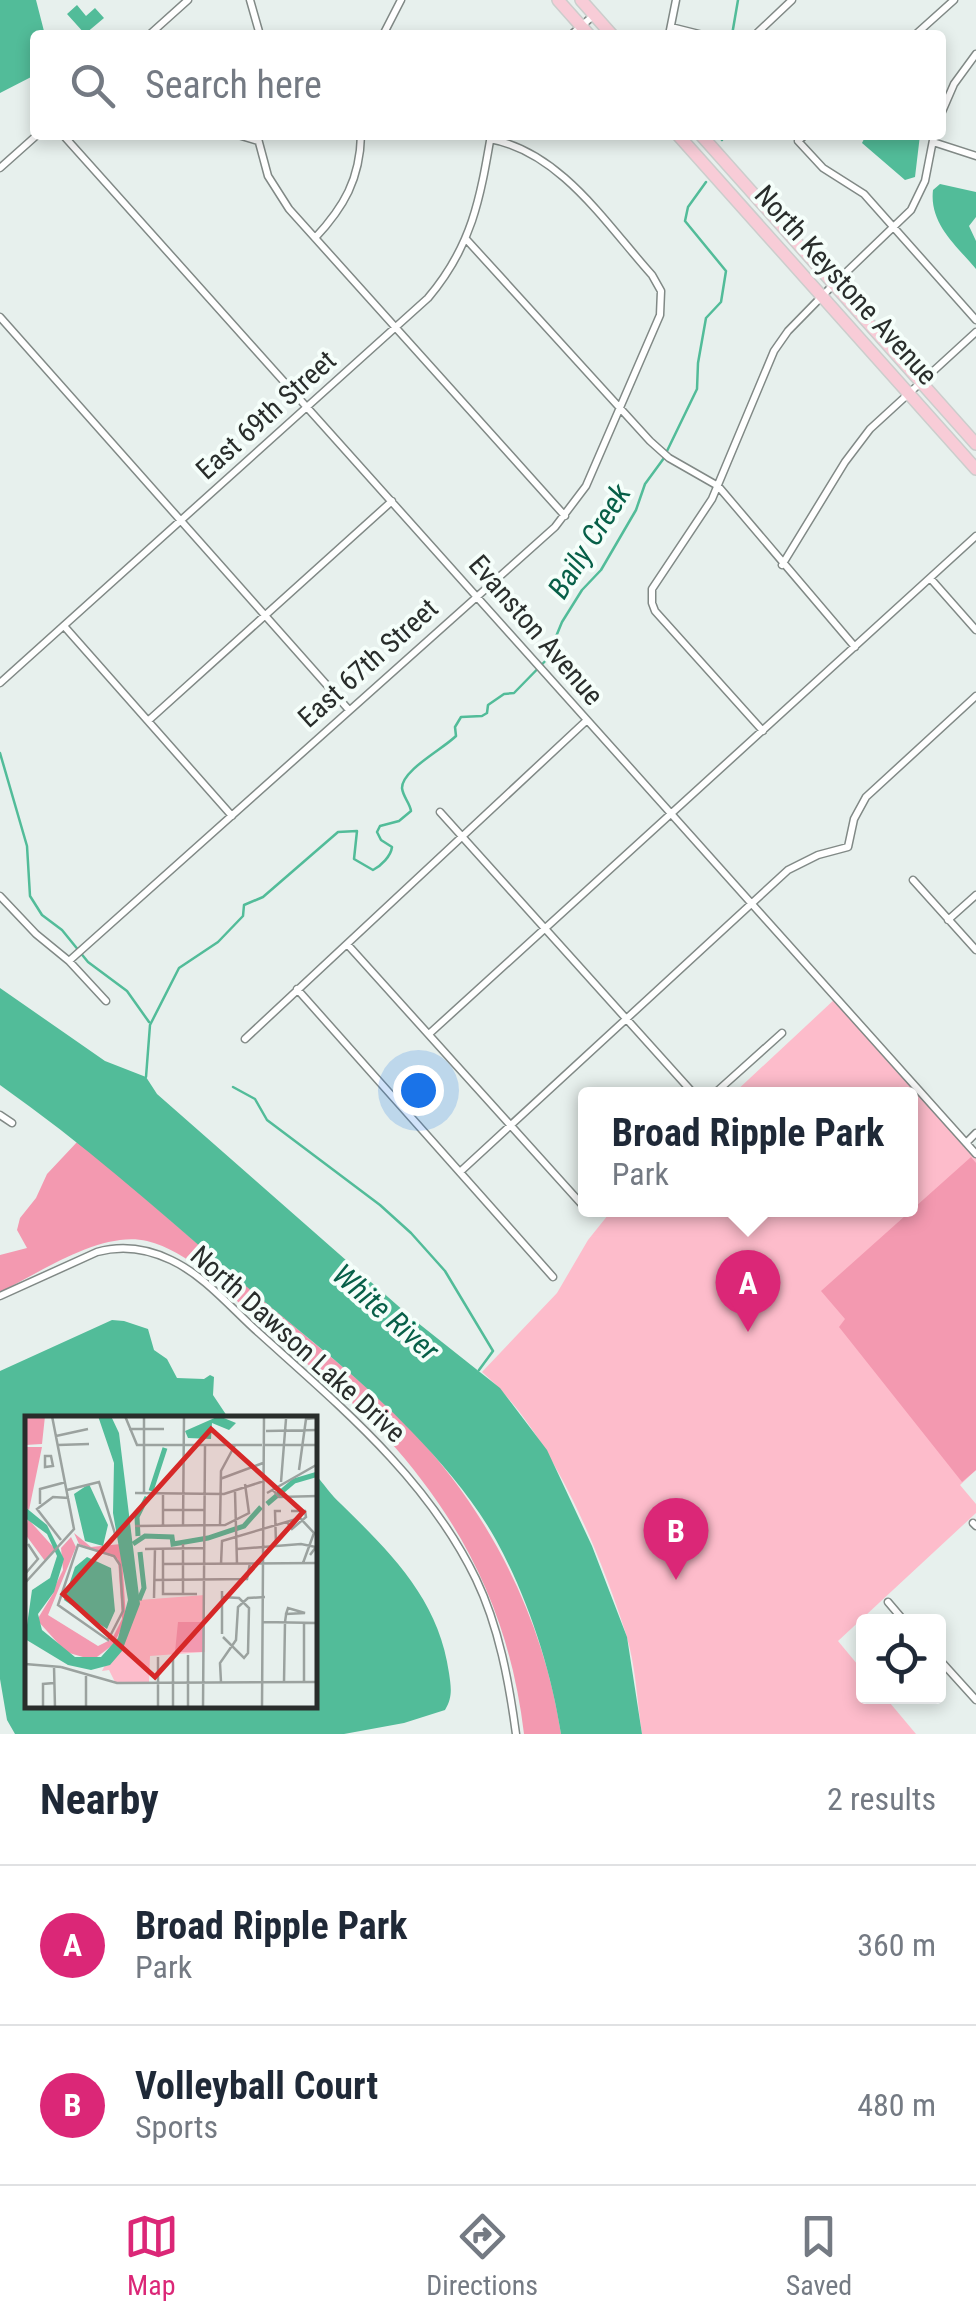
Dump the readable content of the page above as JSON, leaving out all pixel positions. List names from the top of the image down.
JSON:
{
  "streets": {
    "main road": ["North Keystone Avenue"],
    "street": [
      "East 69th Street",
      "Evanston Avenue",
      "East 67th Street",
      "North Dawson Lake Drive"
    ]
  },
  "crossings": [
    ["East 69th Street", "Evanston Avenue"],
    ["Evanston Avenue", "East 67th Street"]
  ],
  "water": ["Baily Creek", "White River"],
  "page": {
    "search": "Search here",
    "popup": ["Broad Ripple Park", "Park"],
    "pins": ["A", "B"],
    "heading": ["Nearby", "2 results"],
    "list": [
      {
        "mark": "A",
        "name": "Broad Ripple Park",
        "note": "Park",
        "value": "360 m"
      },
      {
        "mark": "B",
        "name": "Volleyball Court",
        "note": "Sports",
        "value": "480 m"
      }
    ],
    "nav": ["Map", "Directions", "Saved"]
  }
}
